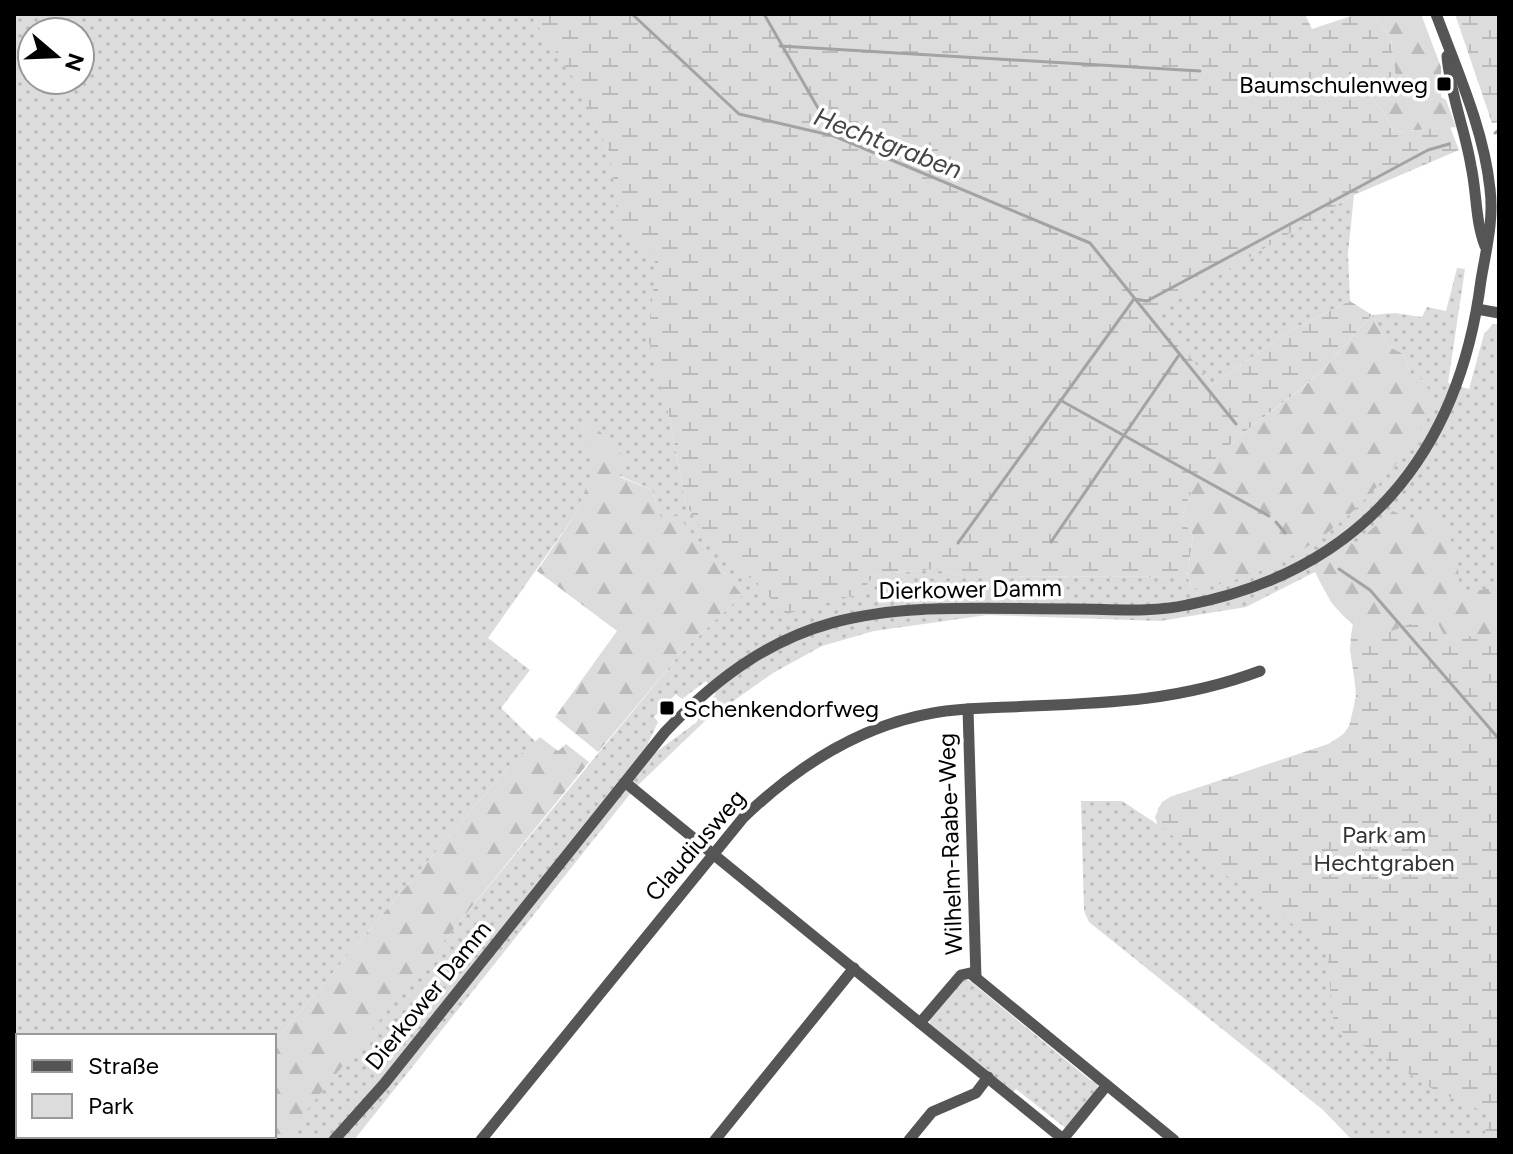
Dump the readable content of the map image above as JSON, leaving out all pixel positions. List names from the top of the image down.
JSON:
{
  "streets": {
    "street": ["Dierkower Damm", "Wilhelm-Raabe-Weg", "Claudiusweg"]
  },
  "crossings": [
    ["Wilhelm-Raabe-Weg", "Claudiusweg"]
  ],
  "water": ["Hechtgraben"],
  "parks": ["Park am Hechtgraben"],
  "places": {
    "transit": ["Baumschulenweg", "Schenkendorfweg"]
  },
  "legend": ["Straße", "Park"],
  "north": "right"
}
